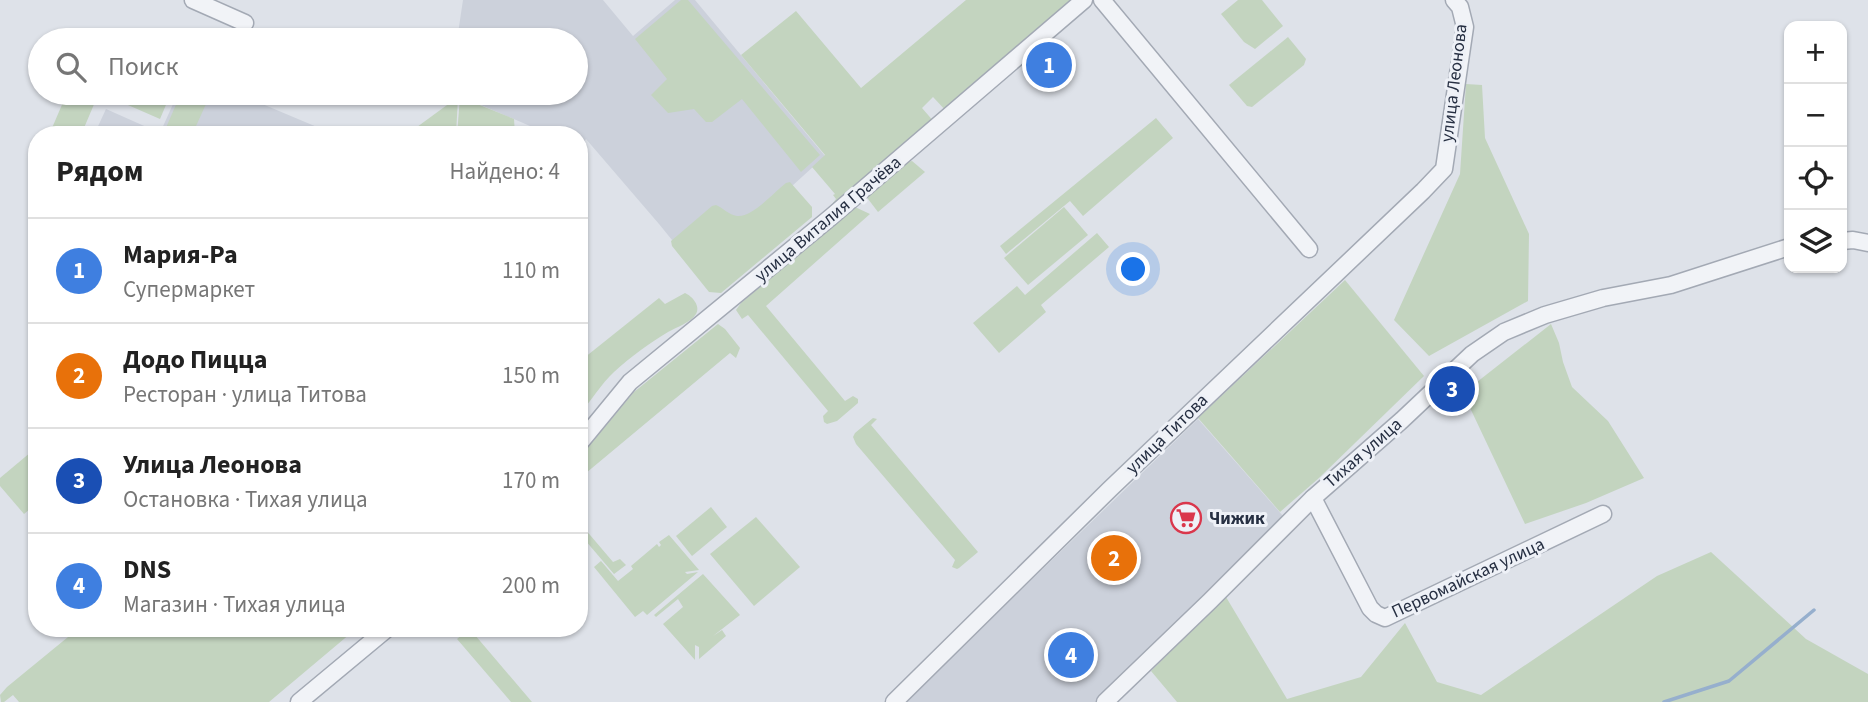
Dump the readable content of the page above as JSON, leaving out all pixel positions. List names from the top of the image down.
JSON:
{
  "streets": {
    "street": [
      "улица Леонова",
      "улица Виталия Грачёва",
      "улица Титова",
      "Тихая улица",
      "Первомайская улица"
    ]
  },
  "crossings": [
    ["улица Леонова", "улица Титова"],
    ["Тихая улица", "Первомайская улица"]
  ],
  "places": {
    "supermarket": ["Чижик"]
  },
  "page": {
    "map_buttons": ["+", "−"],
    "search": "Поиск",
    "pins": [
      "1",
      "3",
      "2",
      "4"
    ],
    "heading": ["Рядом", "Найдено: 4"],
    "list": [
      {
        "mark": "1",
        "name": "Мария-Ра",
        "note": "Супермаркет",
        "value": "110 m"
      },
      {
        "mark": "2",
        "name": "Додо Пицца",
        "note": "Ресторан · улица Титова",
        "value": "150 m"
      },
      {
        "mark": "3",
        "name": "Улица Леонова",
        "note": "Остановка · Тихая улица",
        "value": "170 m"
      },
      {
        "mark": "4",
        "name": "DNS",
        "note": "Магазин · Тихая улица",
        "value": "200 m"
      }
    ]
  }
}
